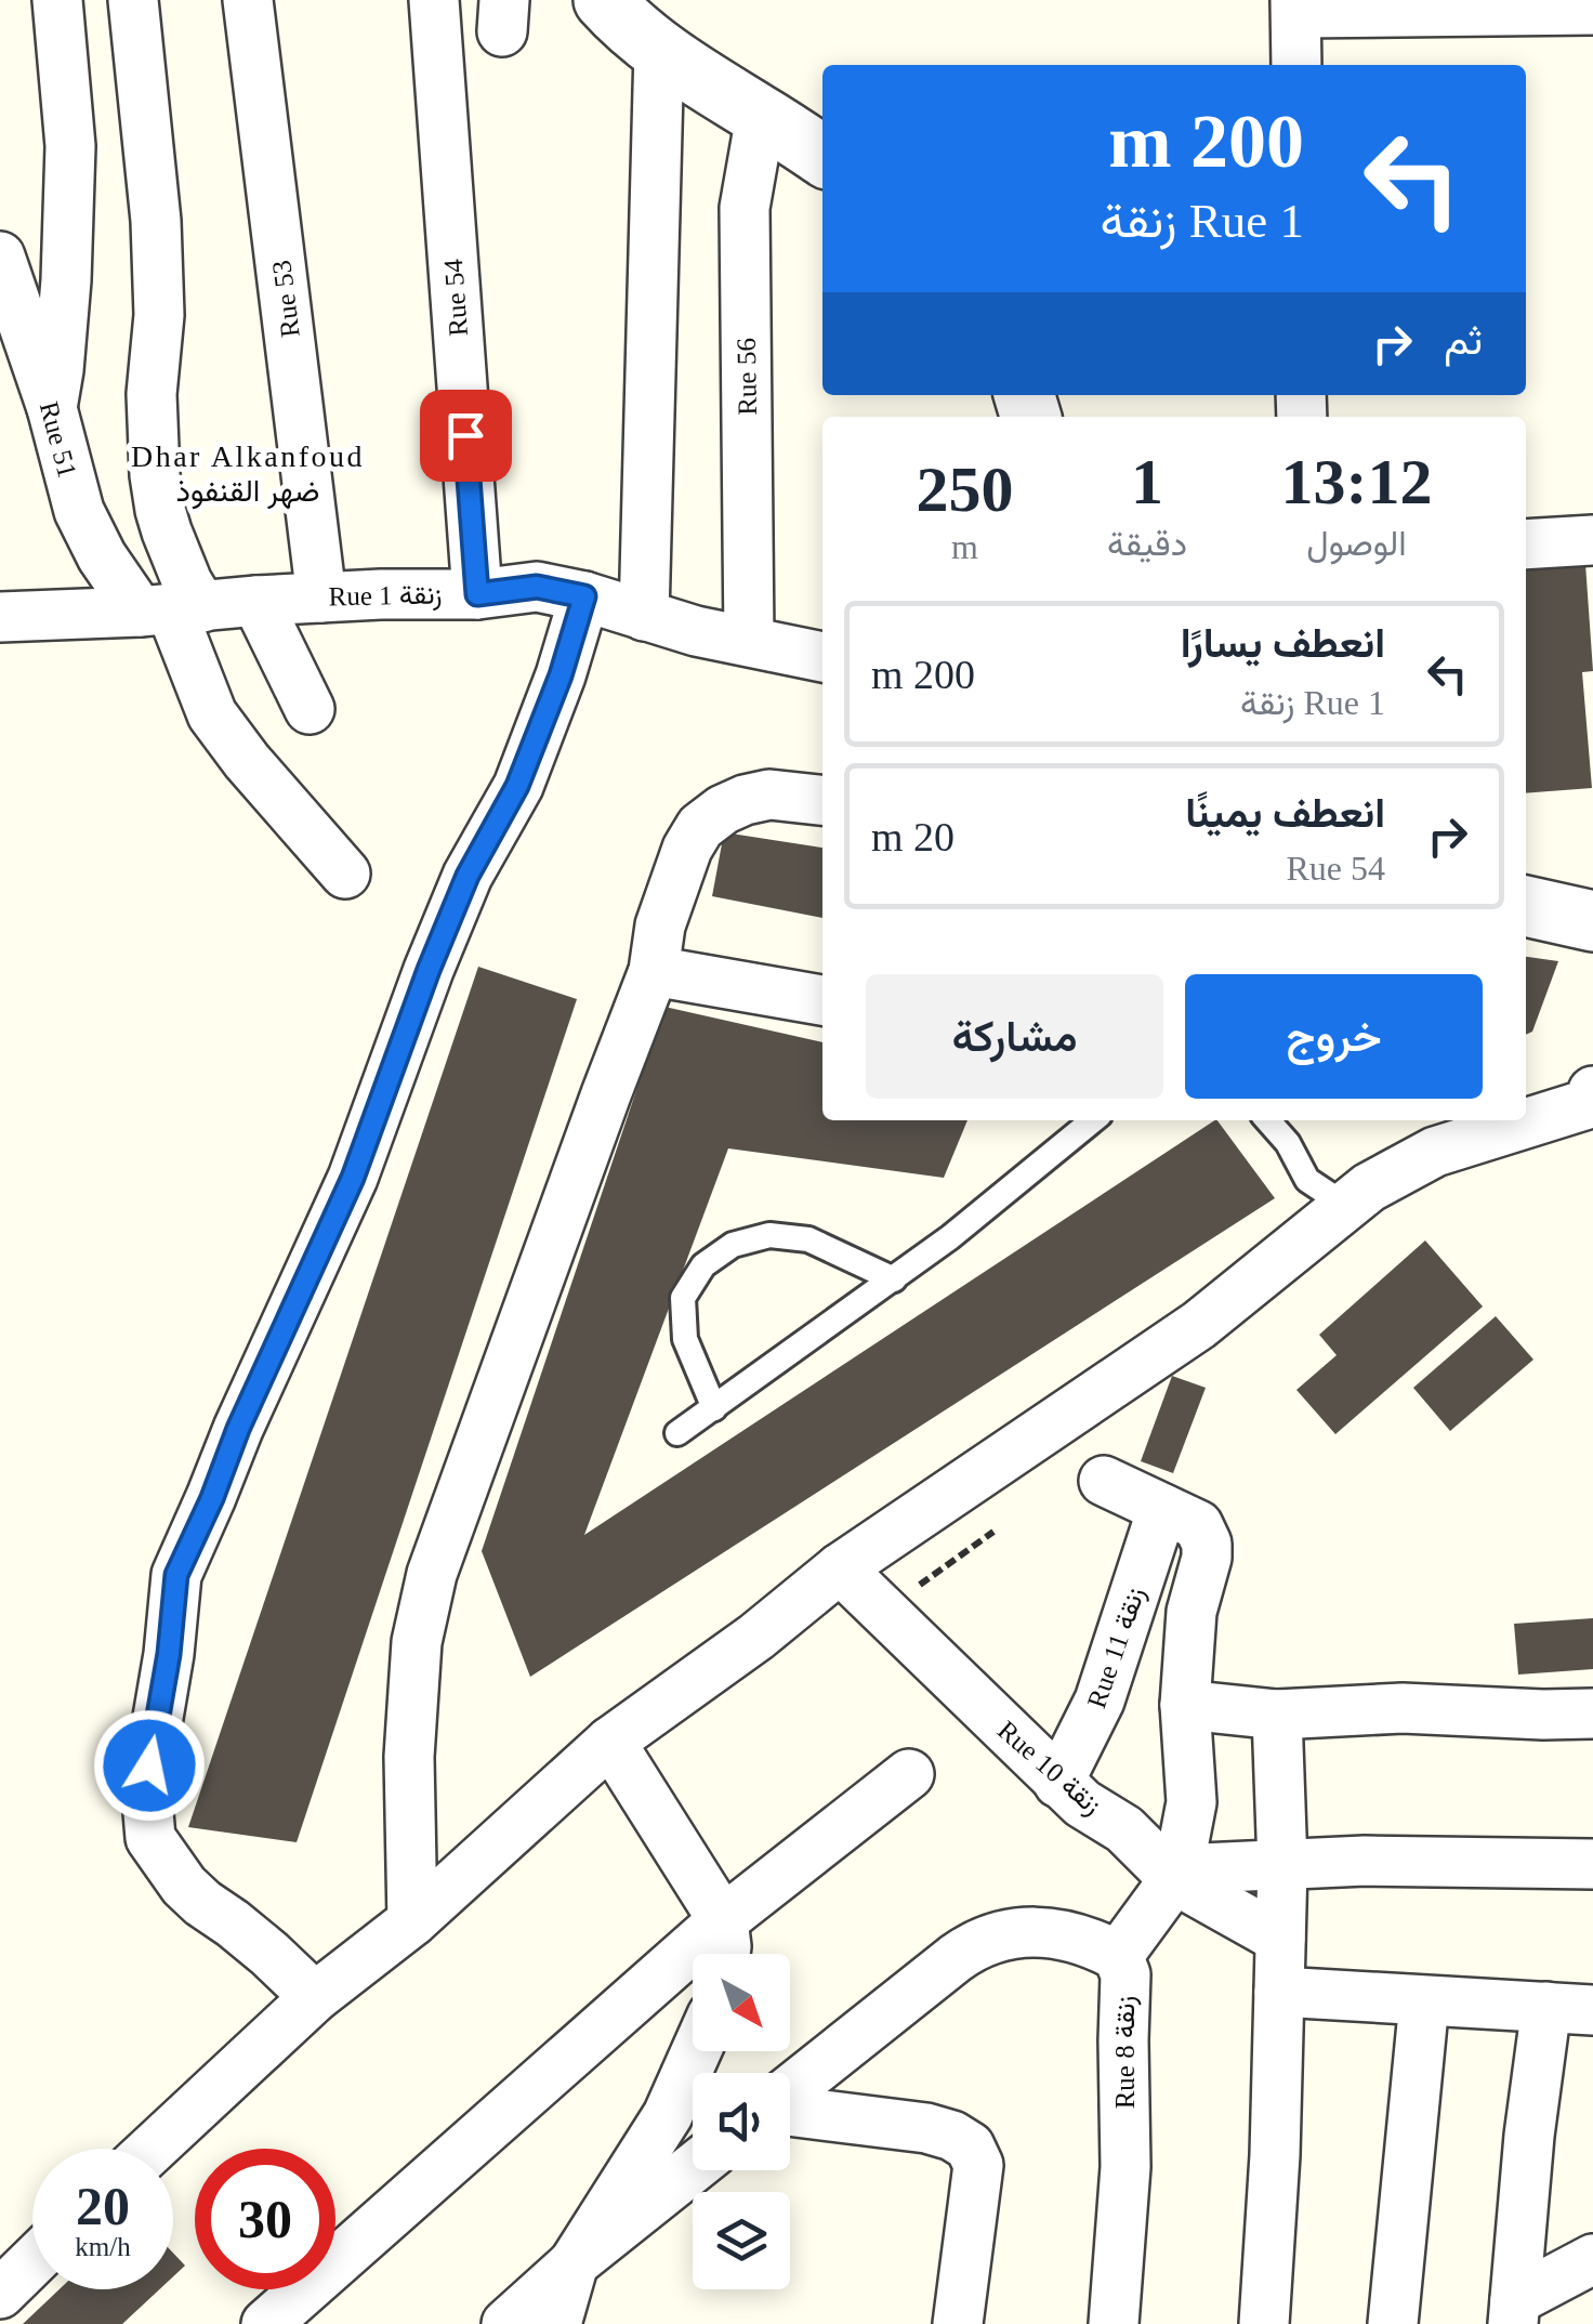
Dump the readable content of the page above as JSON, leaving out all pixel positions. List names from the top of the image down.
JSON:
{
  "streets": {
    "street": [
      "Rue 54",
      "Rue 53",
      "Rue 56",
      "Rue 51",
      "Rue 1 زنقة",
      "Rue 11 زنقة",
      "Rue 10 زنقة",
      "Rue 8 زنقة"
    ]
  },
  "crossings": [
    ["Rue 54", "Rue 1 زنقة"],
    ["Rue 53", "Rue 1 زنقة"],
    ["Rue 56", "Rue 1 زنقة"],
    ["Rue 51", "Rue 1 زنقة"],
    ["Rue 11 زنقة", "Rue 10 زنقة"]
  ],
  "districts": ["Dhar Alkanfoud ضهر القنفوذ"],
  "north": "bottom right",
  "page": {
    "turn": ["200 m", "Rue 1 زنقة"],
    "then": "ثم",
    "eta": [
      "13:12",
      "الوصول",
      "1",
      "دقيقة",
      "250",
      "m"
    ],
    "list": [
      {
        "name": "انعطف يسارًا",
        "note": "Rue 1 زنقة",
        "value": "200 m"
      },
      {
        "name": "انعطف يمينًا",
        "note": "Rue 54",
        "value": "20 m"
      }
    ],
    "buttons": ["خروج", "مشاركة"],
    "speed": "20 km/h",
    "limit": "30"
  }
}
